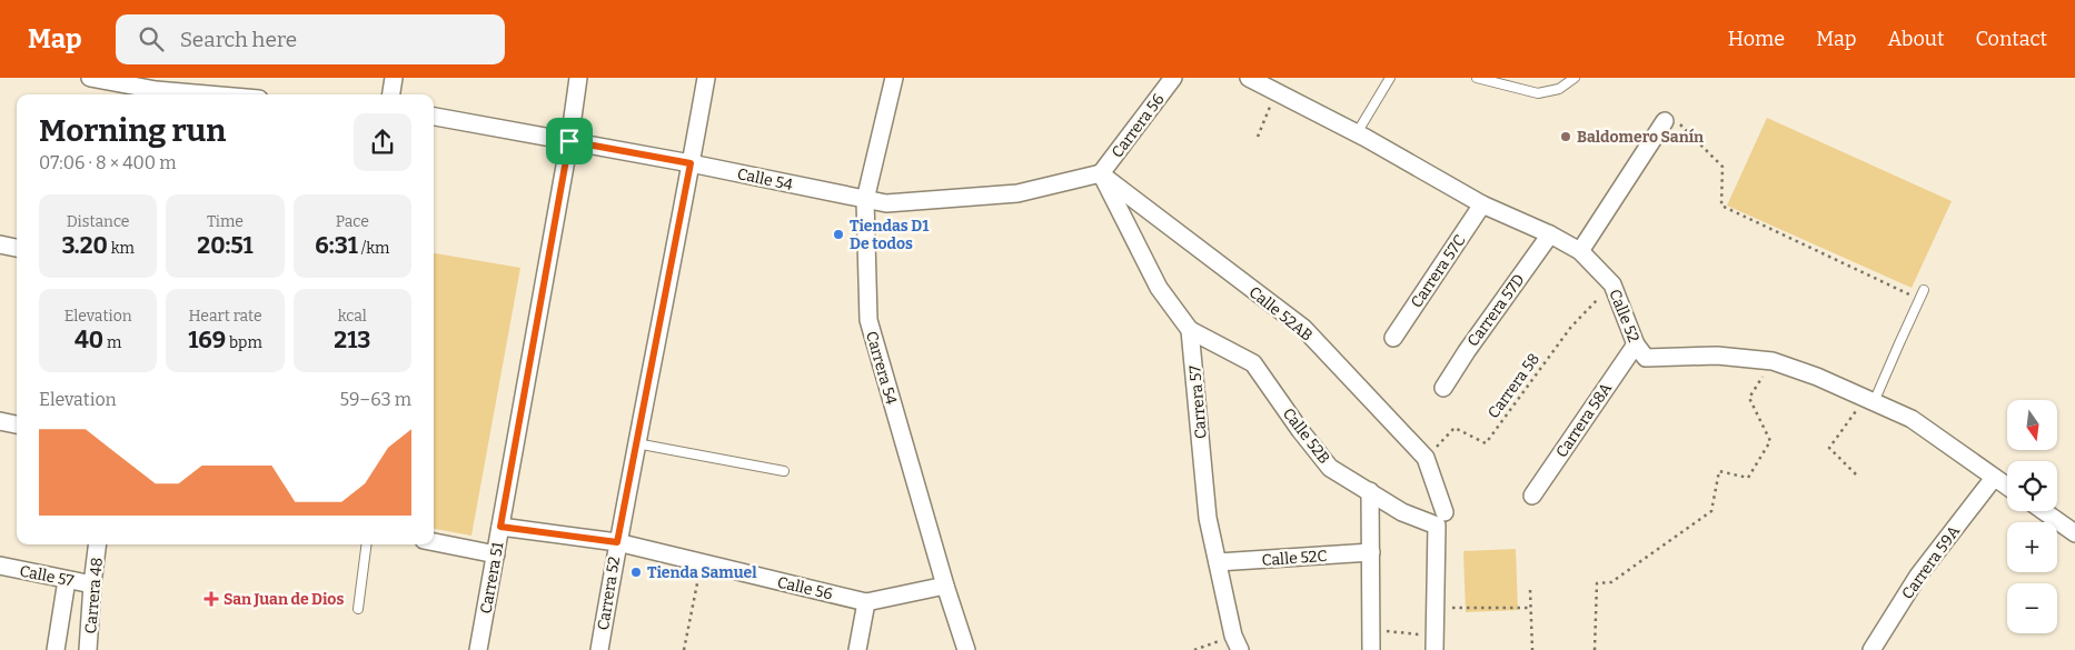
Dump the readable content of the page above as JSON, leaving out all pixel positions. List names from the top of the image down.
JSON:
{
  "streets": {
    "street": [
      "Carrera 56",
      "Calle 54",
      "Carrera 57C",
      "Carrera 57D",
      "Calle 52AB",
      "Calle 52",
      "Carrera 54",
      "Carrera 57",
      "Carrera 58A",
      "Calle 52B",
      "Calle 52C",
      "Carrera 59A",
      "Calle 57",
      "Carrera 51",
      "Calle 56",
      "Carrera 52",
      "Carrera 48"
    ],
    "path": ["Carrera 58"]
  },
  "crossings": [
    ["Carrera 56", "Calle 54"],
    ["Carrera 56", "Calle 52AB"],
    ["Calle 54", "Calle 52AB"],
    ["Calle 54", "Carrera 54"],
    ["Calle 54", "Carrera 51"],
    ["Calle 54", "Carrera 52"],
    ["Carrera 57C", "Calle 52"],
    ["Carrera 57D", "Calle 52"],
    ["Calle 52AB", "Carrera 58"],
    ["Calle 52AB", "Calle 52B"],
    ["Calle 52", "Carrera 58"],
    ["Calle 52", "Carrera 58A"],
    ["Calle 52", "Carrera 59A"],
    ["Carrera 54", "Calle 56"],
    ["Carrera 57", "Calle 52B"],
    ["Carrera 57", "Calle 52C"],
    ["Calle 57", "Carrera 48"],
    ["Carrera 51", "Calle 56"],
    ["Calle 56", "Carrera 52"]
  ],
  "places": {
    "other": ["Baldomero Sanín", "Tiendas D1 De todos", "Tienda Samuel"],
    "health": ["San Juan de Dios"]
  },
  "north": "bottom",
  "page": {
    "header": "Map",
    "search": "Search here",
    "nav": [
      "Home",
      "Map",
      "About",
      "Contact"
    ],
    "heading": ["Morning run", "07:06 · 8 × 400 m"],
    "stats": [
      ["Distance", "3.20 km"],
      ["Time", "20:51"],
      ["Pace", "6:31 /km"],
      ["Elevation", "40 m"],
      ["Heart rate", "169 bpm"],
      ["kcal", "213"]
    ],
    "chart": ["Elevation", "59–63 m"],
    "map_buttons": ["+", "−"]
  }
}
